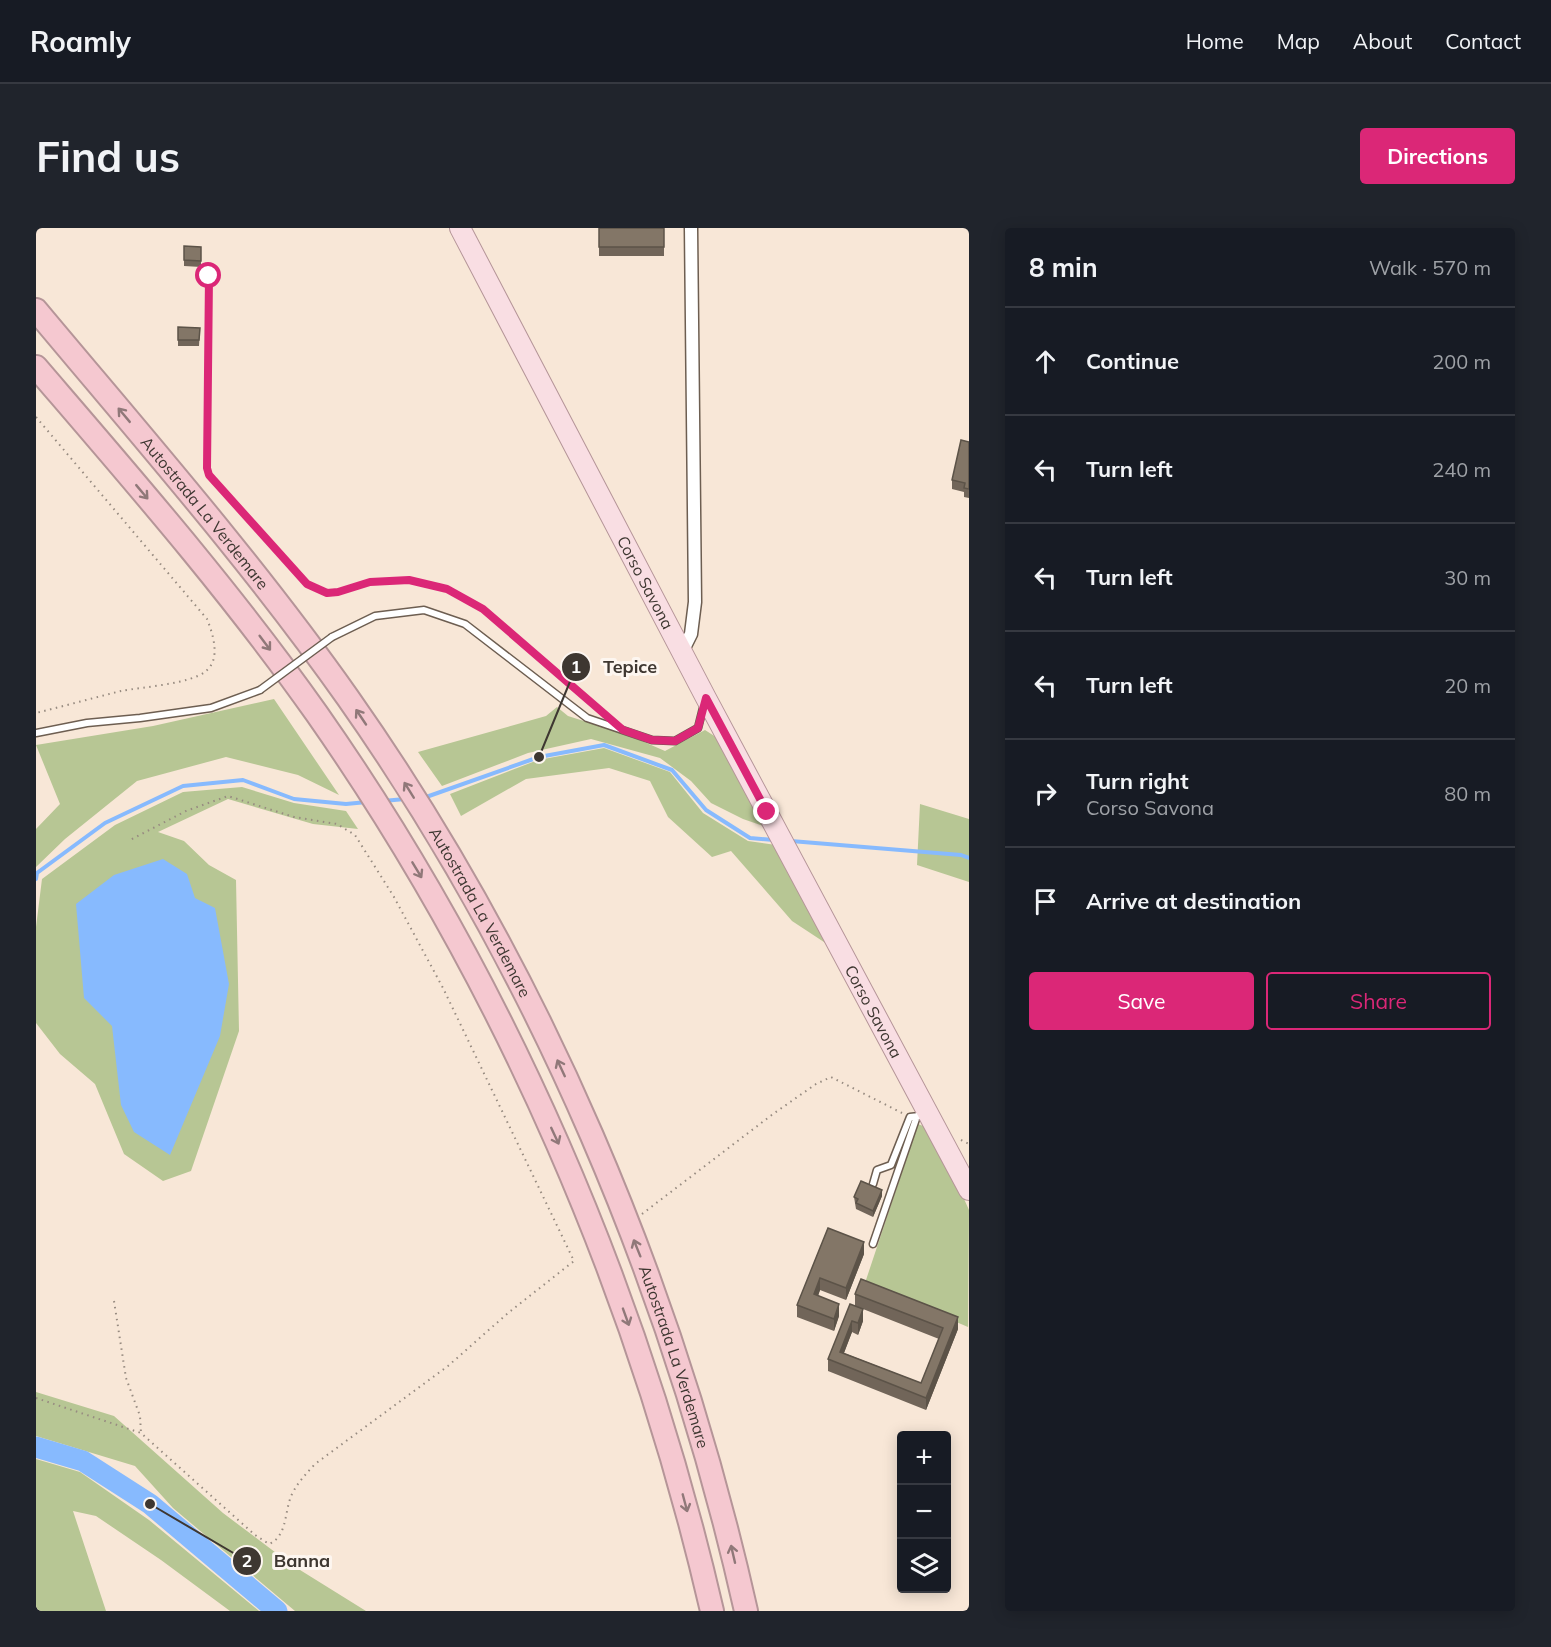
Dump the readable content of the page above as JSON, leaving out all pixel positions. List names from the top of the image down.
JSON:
{
  "streets": {
    "highway": ["Autostrada La Verdemare"],
    "main road": ["Corso Savona"]
  },
  "places": ["Tepice", "Banna"],
  "page": {
    "header": "Roamly",
    "nav": [
      "Home",
      "Map",
      "About",
      "Contact"
    ],
    "buttons": [
      "Directions",
      ["Save", "Share"]
    ],
    "title": "Find us",
    "heading": ["8 min", "Walk · 570 m"],
    "list": [
      ["Continue", "200 m"],
      ["Turn left", "240 m"],
      ["Turn left", "30 m"],
      ["Turn left", "20 m"],
      ["Turn right", "Corso Savona", "80 m"],
      "Arrive at destination"
    ],
    "map_buttons": ["+", "−"]
  }
}
